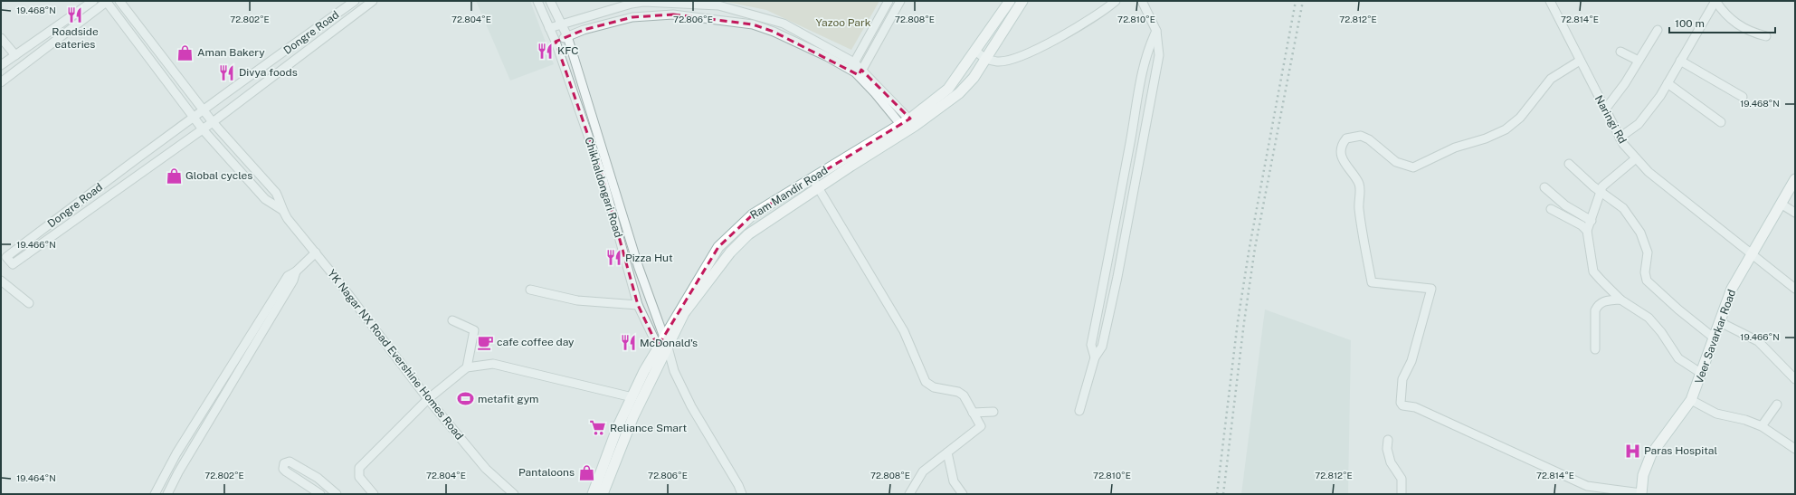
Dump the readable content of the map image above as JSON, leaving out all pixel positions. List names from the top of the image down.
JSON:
{
  "streets": {
    "main road": ["Ram Mandir Road", "Veer Savarkar Road"],
    "street": [
      "Dongre Road",
      "Naringi Rd",
      "Chikhaldongari Road",
      "YK Nagar NX Road Evershine Homes Road"
    ]
  },
  "crossings": [
    ["Dongre Road", "YK Nagar NX Road Evershine Homes Road"],
    ["Naringi Rd", "Veer Savarkar Road"],
    ["Chikhaldongari Road", "Ram Mandir Road"]
  ],
  "parks": ["Yazoo Park"],
  "places": {
    "restaurant": [
      "Roadside eateries",
      "KFC",
      "Divya foods",
      "Pizza Hut",
      "McDonald's"
    ],
    "shop": ["Aman Bakery", "Global cycles", "Pantaloons"],
    "cafe": ["cafe coffee day"],
    "sports": ["metafit gym"],
    "supermarket": ["Reliance Smart"],
    "hospital": ["Paras Hospital"]
  },
  "scale_bar": "100 m",
  "coordinates": [
    "19.468°N",
    "72.802°E",
    "72.804°E",
    "72.806°E",
    "72.808°E",
    "72.810°E",
    "72.812°E",
    "72.814°E",
    "19.466°N",
    "19.464°N"
  ]
}
